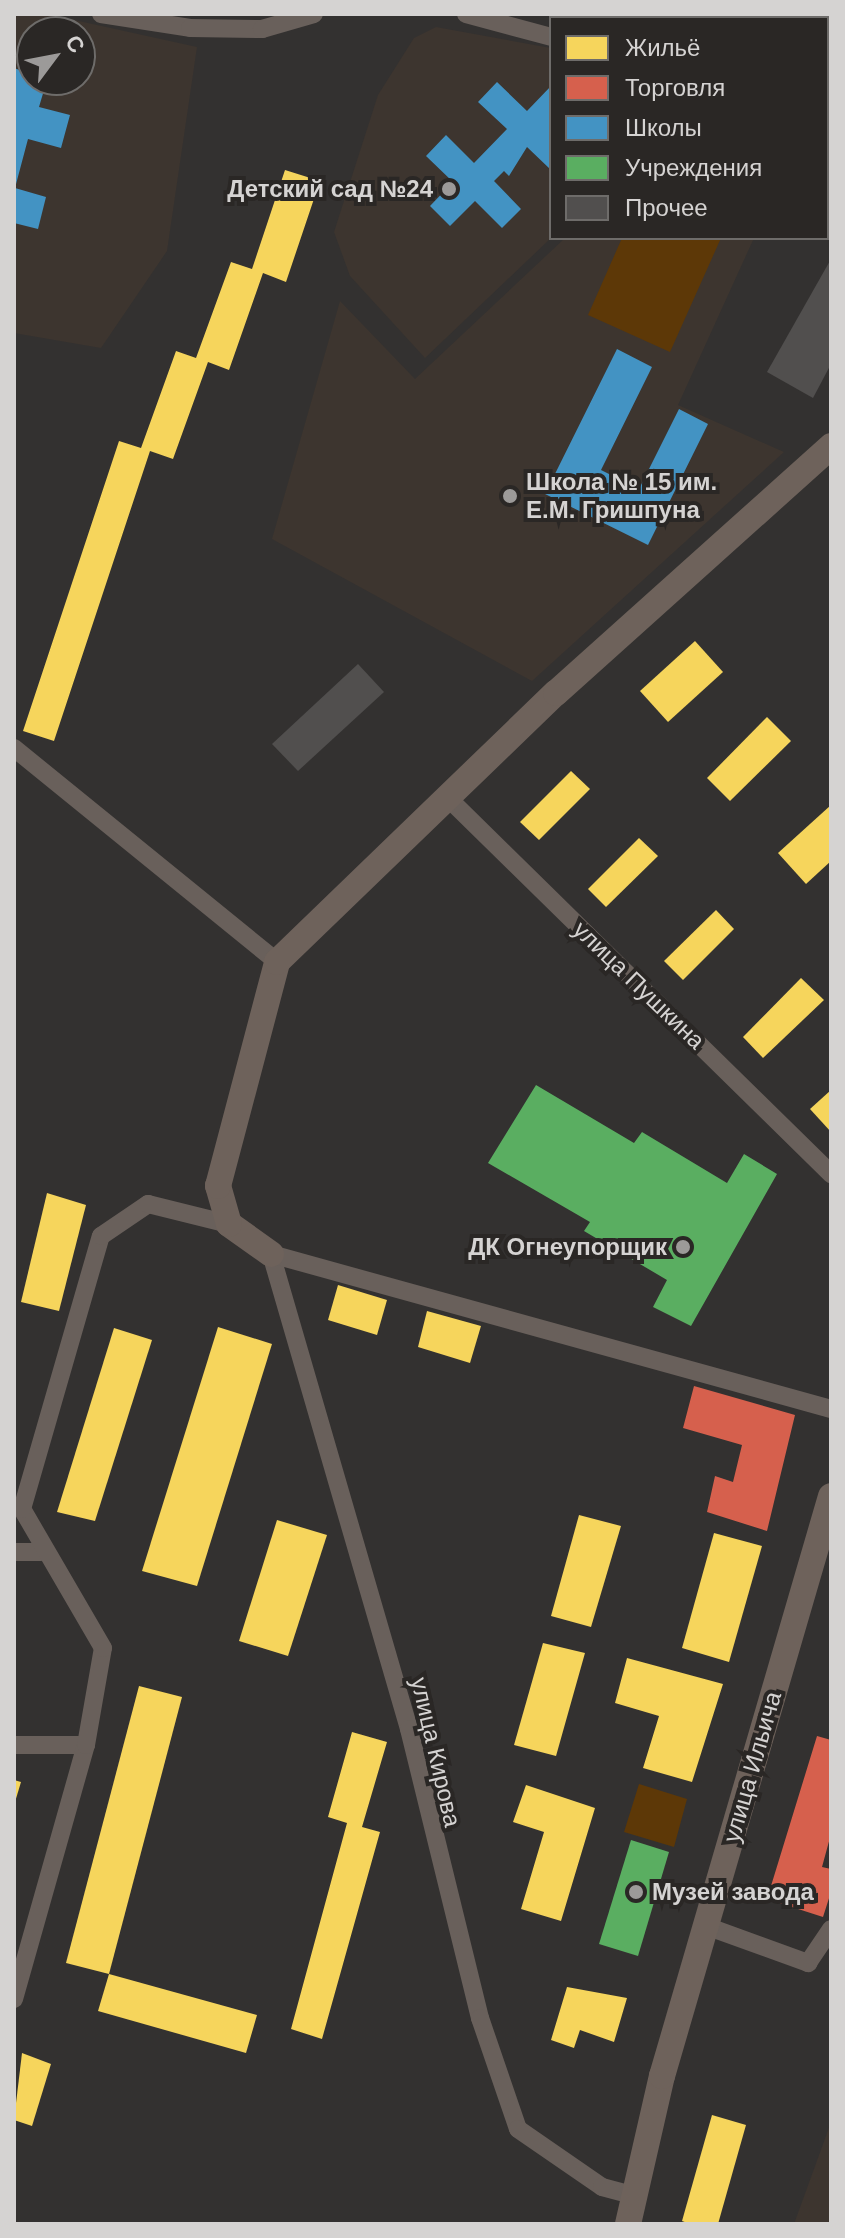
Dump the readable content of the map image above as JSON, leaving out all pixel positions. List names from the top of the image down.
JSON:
{
  "streets": {
    "street": ["улица Пушкина", "улица Кирова", "улица Ильича"]
  },
  "crossings": [
    ["улица Кирова", "улица Ильича"]
  ],
  "places": [
    "Детский сад №24",
    "Школа № 15 им. Е.М. Гришпуна",
    "ДК Огнеупорщик",
    "Музей завода"
  ],
  "legend": [
    "Жильё",
    "Торговля",
    "Школы",
    "Учреждения",
    "Прочее"
  ],
  "north": "top right"
}
